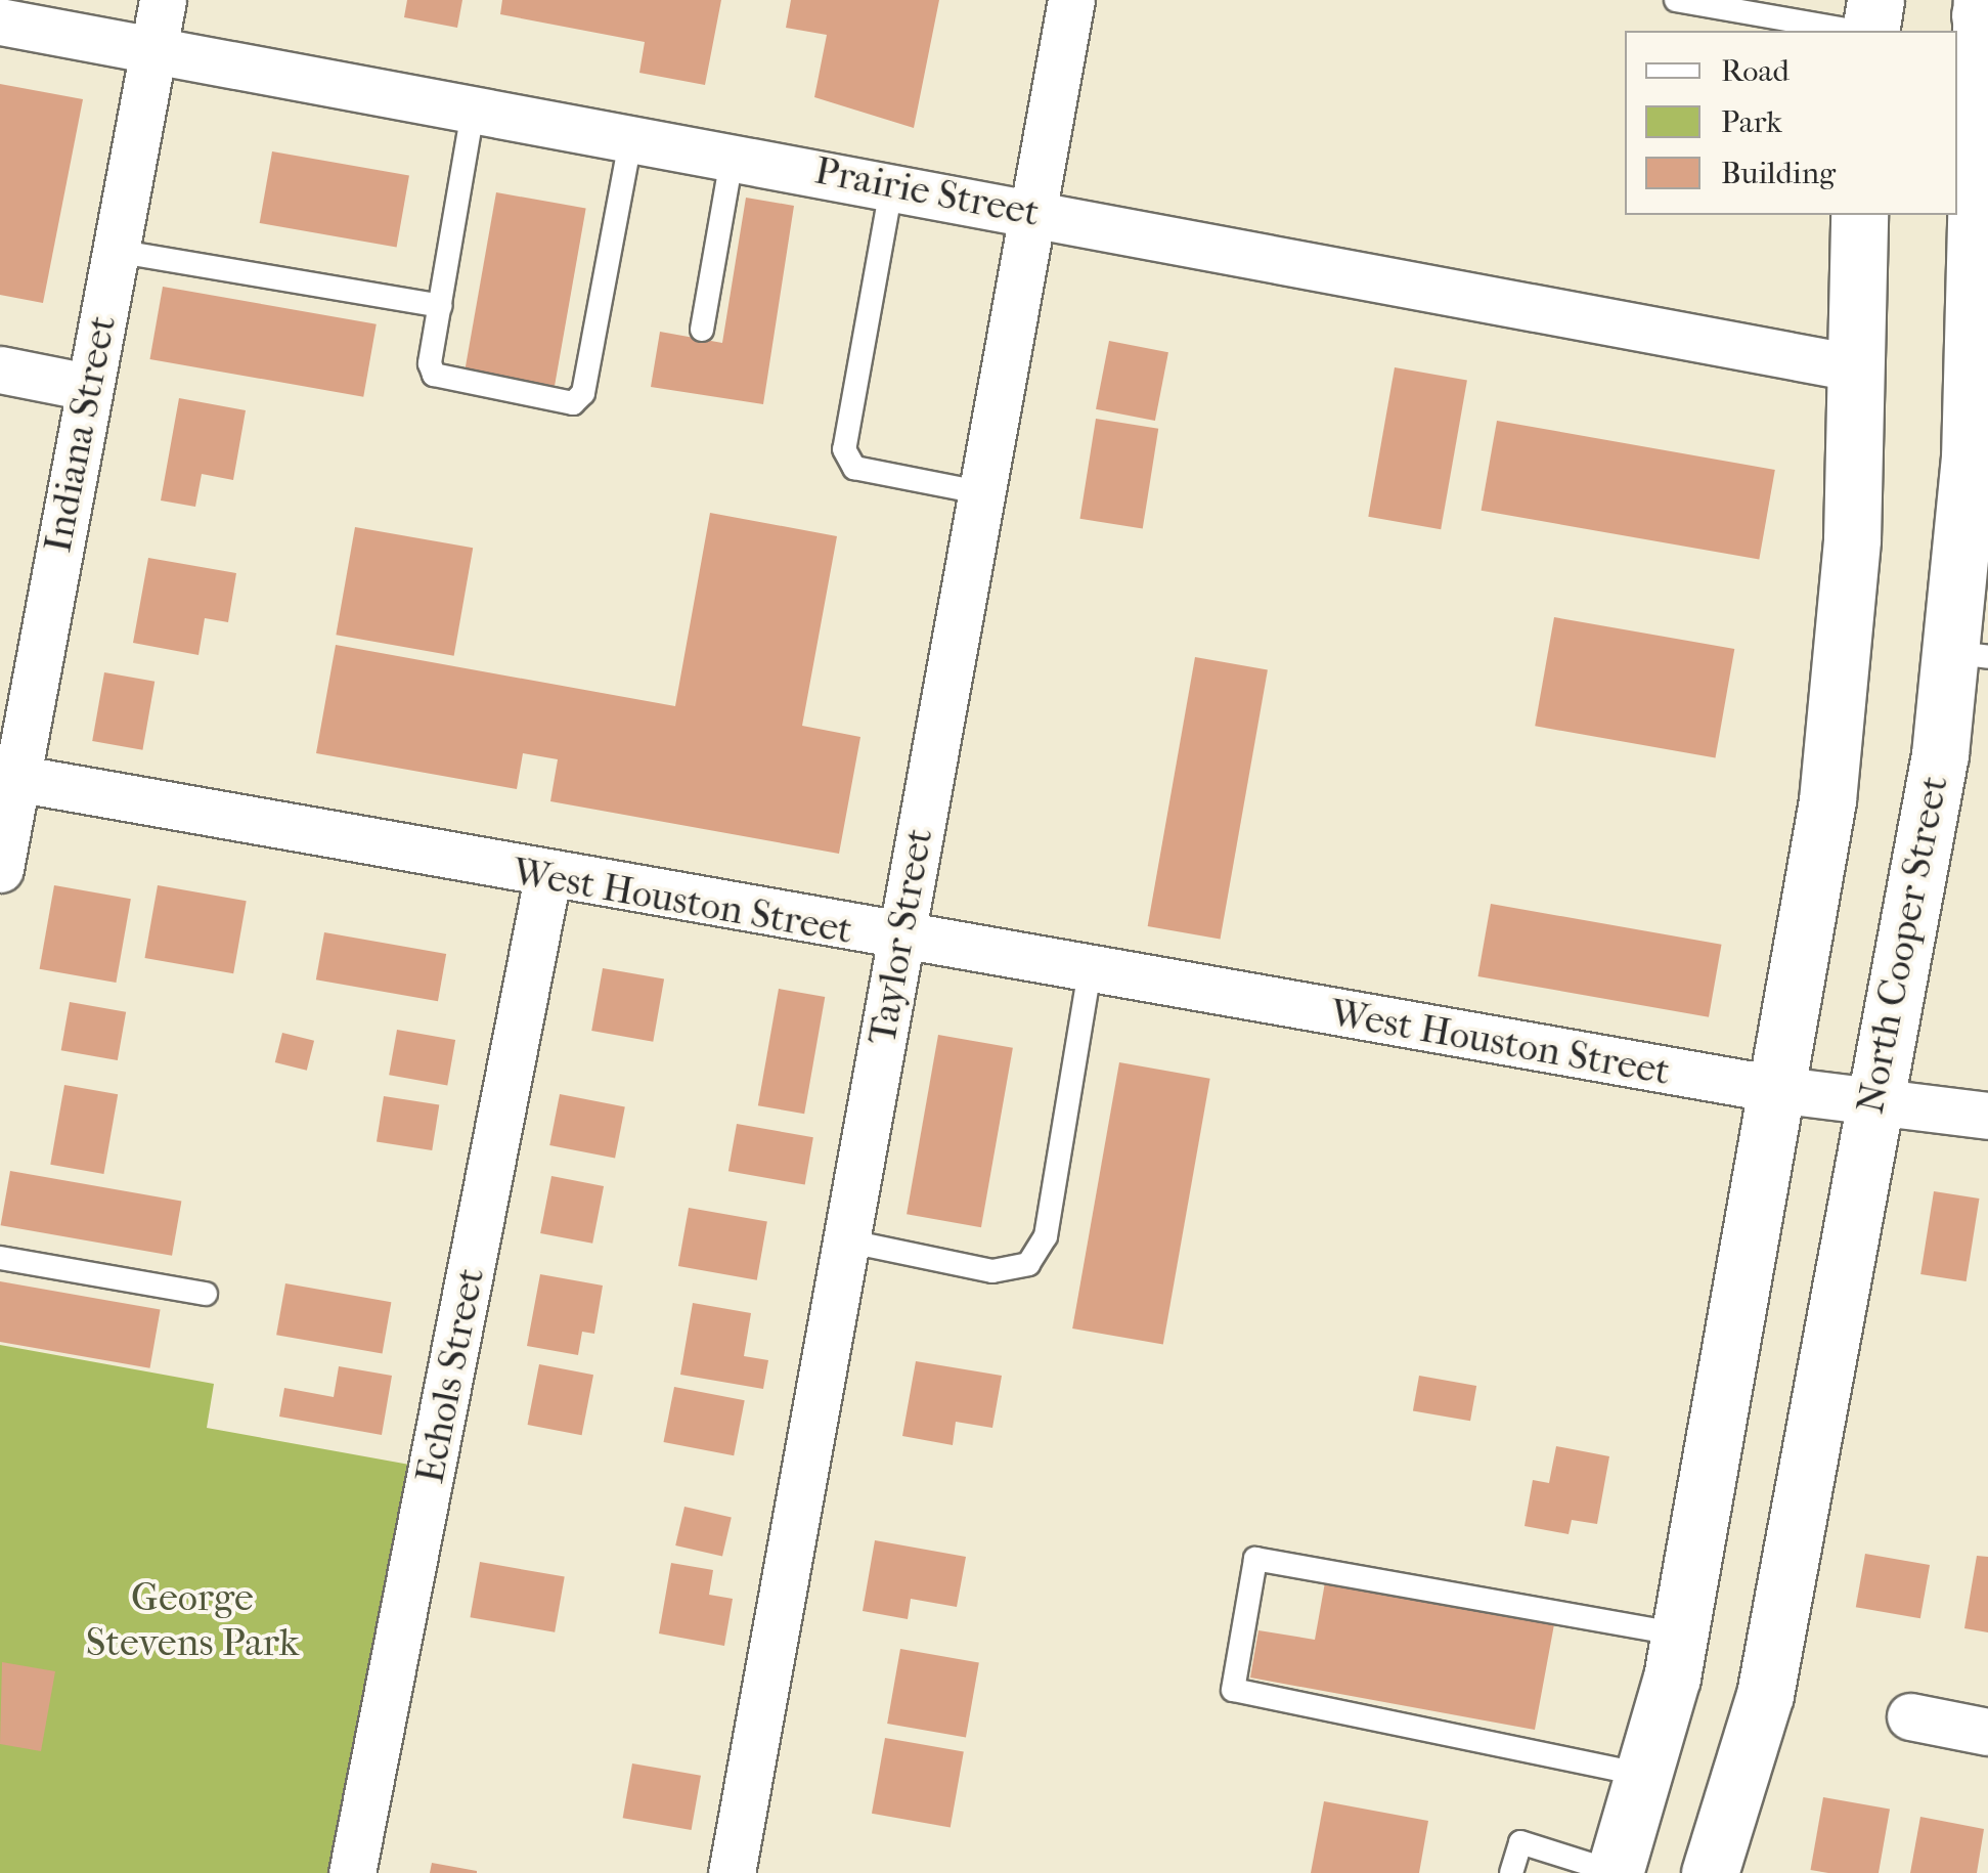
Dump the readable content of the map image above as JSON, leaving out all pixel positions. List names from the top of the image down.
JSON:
{
  "streets": {
    "main road": ["North Cooper Street"],
    "street": [
      "Prairie Street",
      "Indiana Street",
      "West Houston Street",
      "Taylor Street",
      "Echols Street"
    ]
  },
  "crossings": [
    ["Prairie Street", "Indiana Street"],
    ["Prairie Street", "Taylor Street"],
    ["Indiana Street", "West Houston Street"],
    ["West Houston Street", "Taylor Street"],
    ["West Houston Street", "North Cooper Street"],
    ["West Houston Street", "Echols Street"]
  ],
  "parks": ["George Stevens Park"],
  "legend": ["Road", "Park", "Building"]
}
